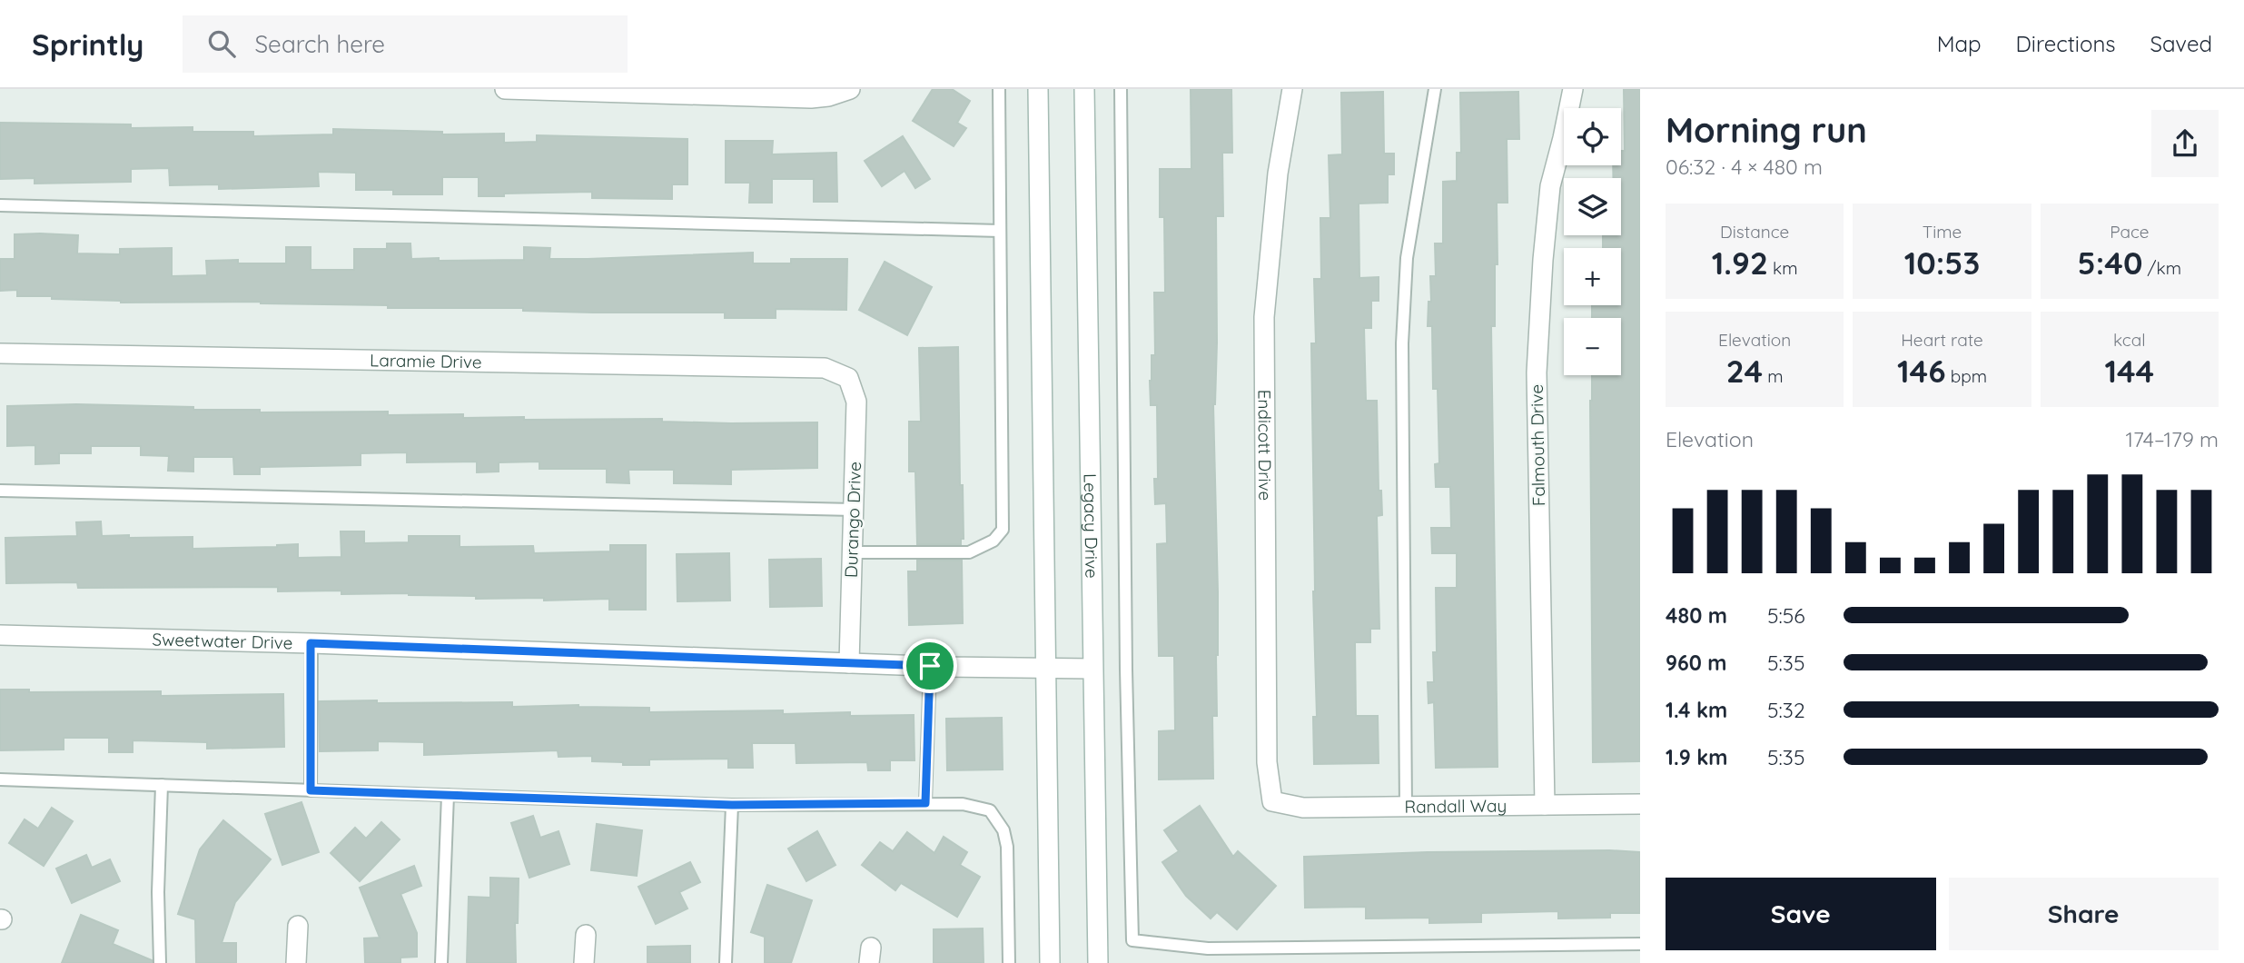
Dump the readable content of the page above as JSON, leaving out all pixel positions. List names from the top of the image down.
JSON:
{
  "streets": {
    "street": [
      "Laramie Drive",
      "Endicott Drive",
      "Falmouth Drive",
      "Durango Drive",
      "Legacy Drive",
      "Sweetwater Drive",
      "Randall Way"
    ]
  },
  "crossings": [
    ["Laramie Drive", "Durango Drive"],
    ["Endicott Drive", "Randall Way"],
    ["Falmouth Drive", "Randall Way"],
    ["Durango Drive", "Sweetwater Drive"],
    ["Legacy Drive", "Sweetwater Drive"]
  ],
  "page": {
    "header": "Sprintly",
    "search": "Search here",
    "nav": ["Map", "Directions", "Saved"],
    "heading": ["Morning run", "06:32 · 4 × 480 m"],
    "map_buttons": ["+", "−"],
    "stats": [
      ["Distance", "1.92 km"],
      ["Time", "10:53"],
      ["Pace", "5:40 /km"],
      ["Elevation", "24 m"],
      ["Heart rate", "146 bpm"],
      ["kcal", "144"]
    ],
    "chart": ["Elevation", "174–179 m"],
    "list": [
      {
        "name": "480 m",
        "note": "5:56"
      },
      {
        "name": "960 m",
        "note": "5:35"
      },
      {
        "name": "1.4 km",
        "note": "5:32"
      },
      {
        "name": "1.9 km",
        "note": "5:35"
      }
    ],
    "buttons": ["Save", "Share"]
  }
}
